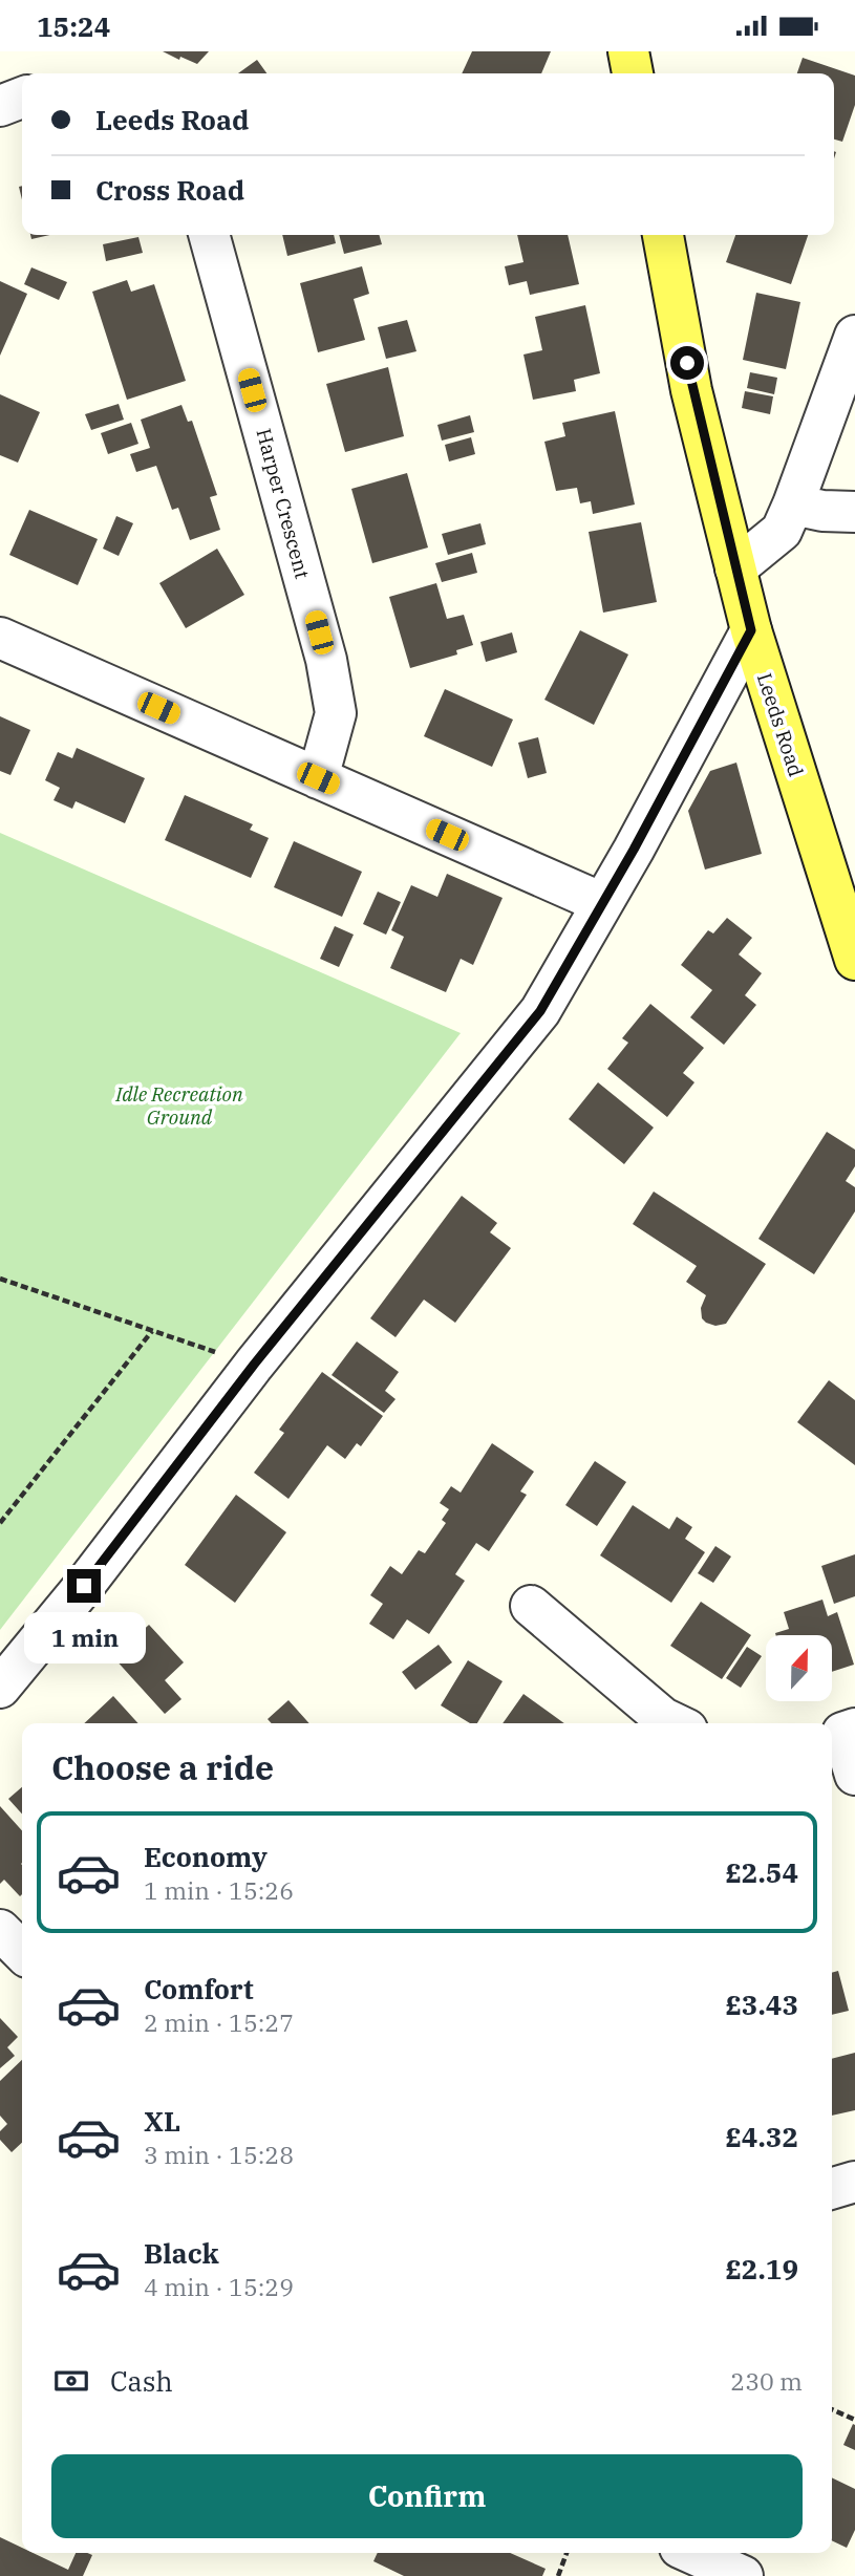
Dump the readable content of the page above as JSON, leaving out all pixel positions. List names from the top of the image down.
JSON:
{
  "streets": {
    "main road": ["Leeds Road"],
    "street": ["Harper Crescent"]
  },
  "parks": ["Idle Recreation Ground"],
  "north": "top",
  "page": {
    "status": "15:24",
    "banner": ["Leeds Road", "Cross Road"],
    "bubble": "1 min",
    "heading": "Choose a ride",
    "list": [
      {
        "name": "Economy",
        "note": "1 min · 15:26",
        "value": "£2.54"
      },
      {
        "name": "Comfort",
        "note": "2 min · 15:27",
        "value": "£3.43"
      },
      {
        "name": "XL",
        "note": "3 min · 15:28",
        "value": "£4.32"
      },
      {
        "name": "Black",
        "note": "4 min · 15:29",
        "value": "£2.19"
      }
    ],
    "pay": ["Cash", "230 m"],
    "buttons": "Confirm"
  }
}
